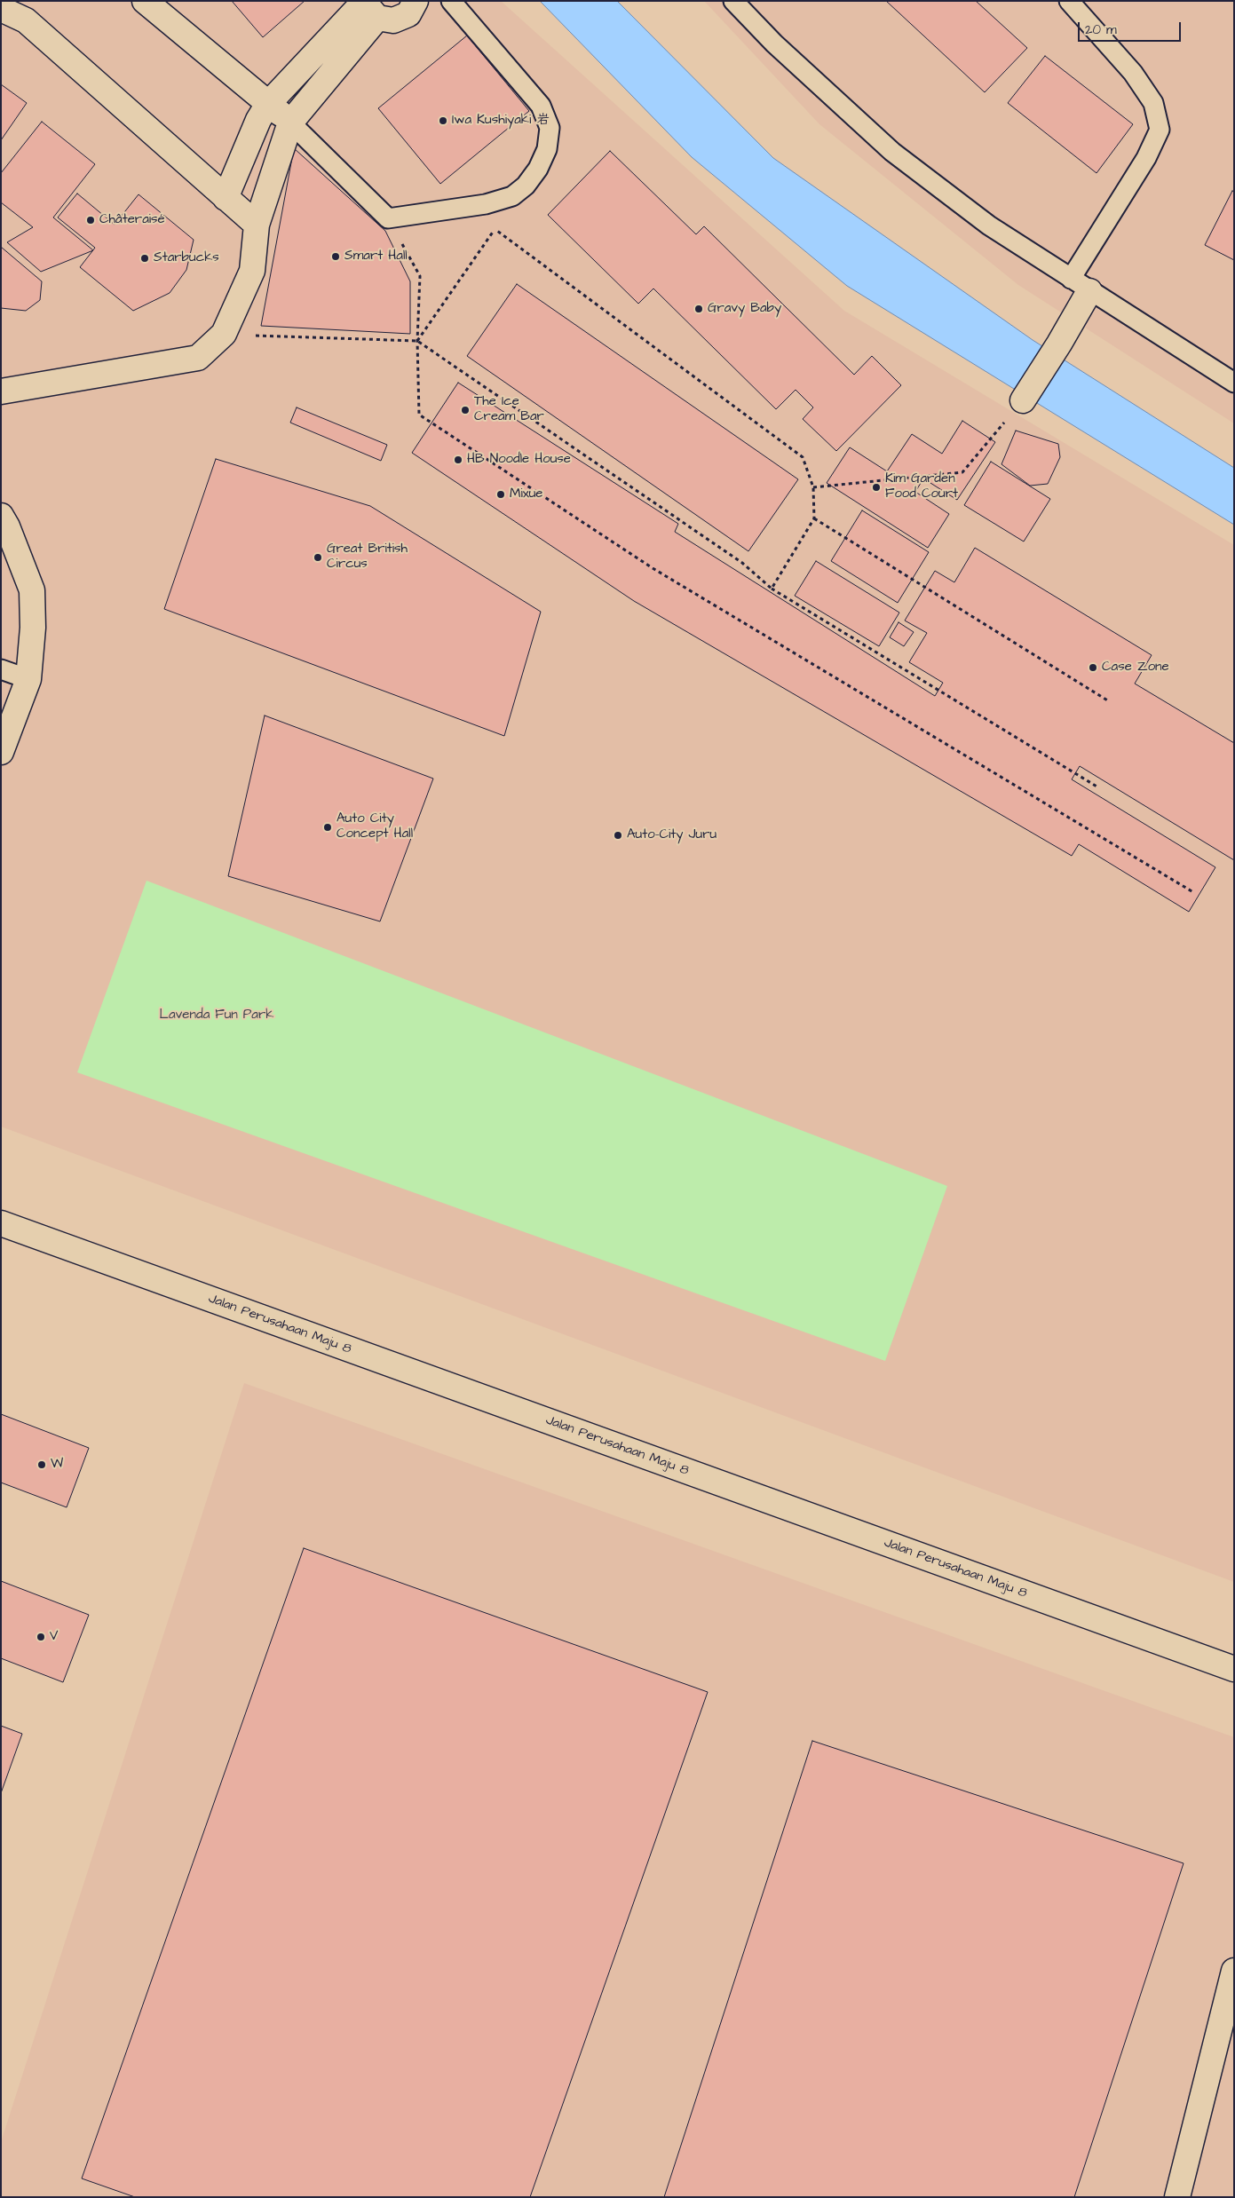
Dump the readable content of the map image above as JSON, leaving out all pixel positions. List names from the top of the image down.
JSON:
{
  "streets": {
    "street": ["Jalan Perusahaan Maju 8"]
  },
  "parks": ["Lavenda Fun Park"],
  "places": [
    "Iwa Kushiyaki 岩",
    "Châteraisé",
    "Smart Hall",
    "Starbucks",
    "Gravy Baby",
    "The Ice Cream Bar",
    "HB Noodle House",
    "Kim Garden Food Court",
    "Mixue",
    "Great British Circus",
    "Case Zone",
    "Auto City Concept Hall",
    "Auto-City Juru",
    "W",
    "V"
  ],
  "scale_bar": "20 m"
}
